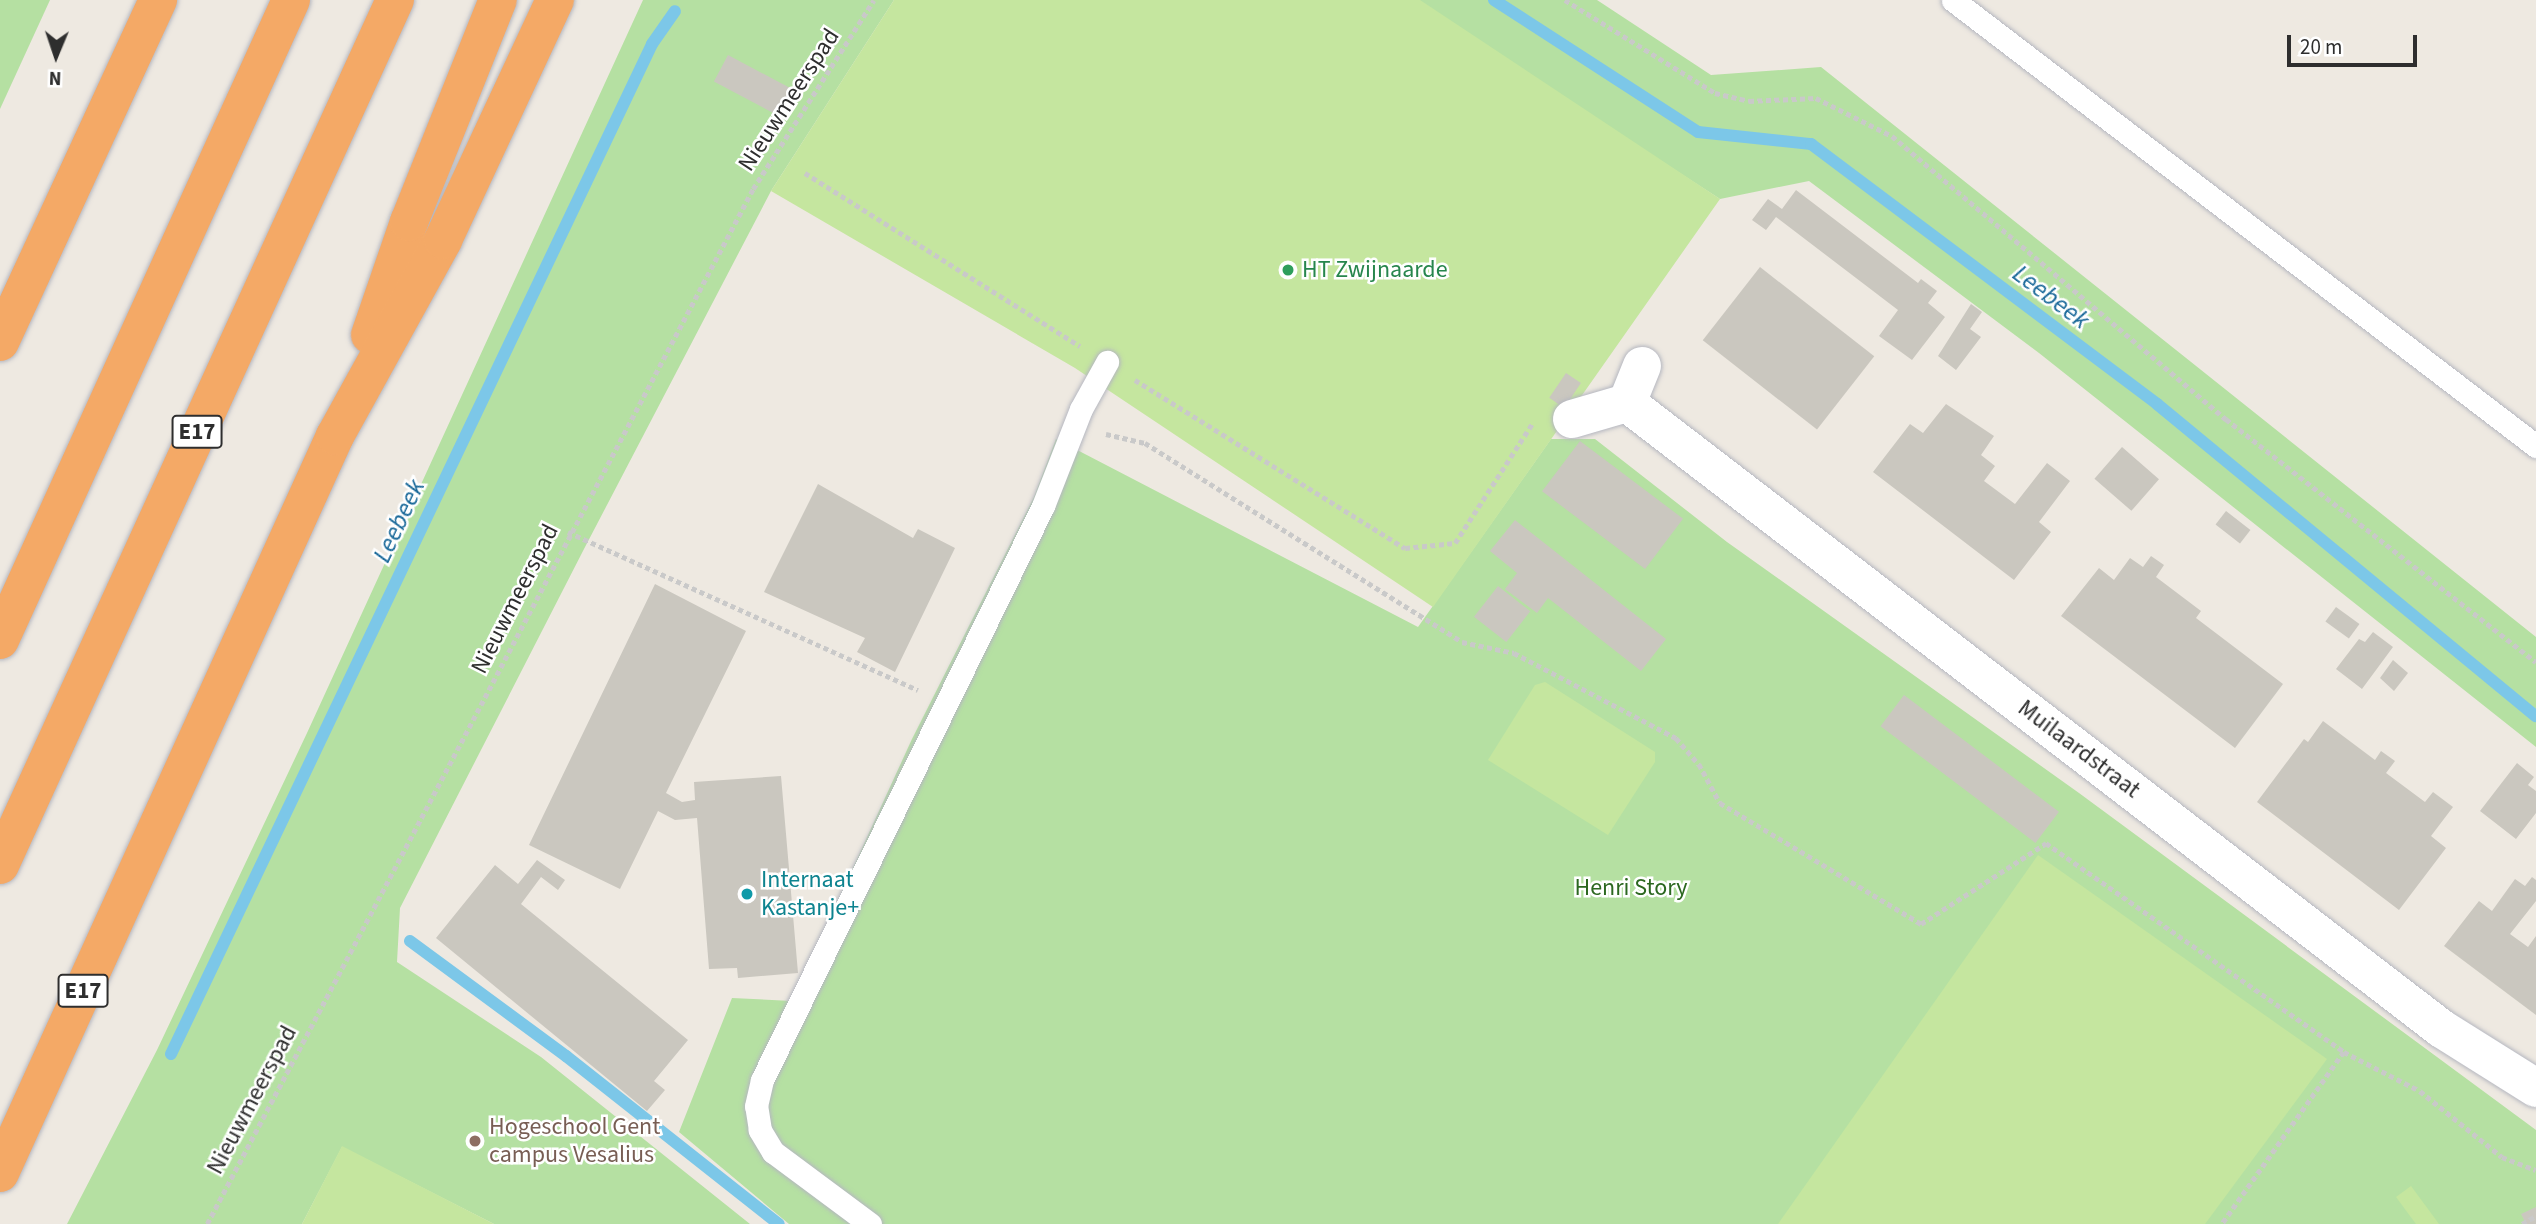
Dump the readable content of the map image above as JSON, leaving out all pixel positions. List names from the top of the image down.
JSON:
{
  "streets": {
    "highway": ["E17"],
    "street": ["Muilaardstraat"],
    "path": ["Nieuwmeerspad"]
  },
  "water": ["Leebeek"],
  "parks": ["Henri Story"],
  "places": ["HT Zwijnaarde", "Internaat Kastanje+", "Hogeschool Gent campus Vesalius"],
  "scale_bar": "20 m",
  "north": "bottom"
}
